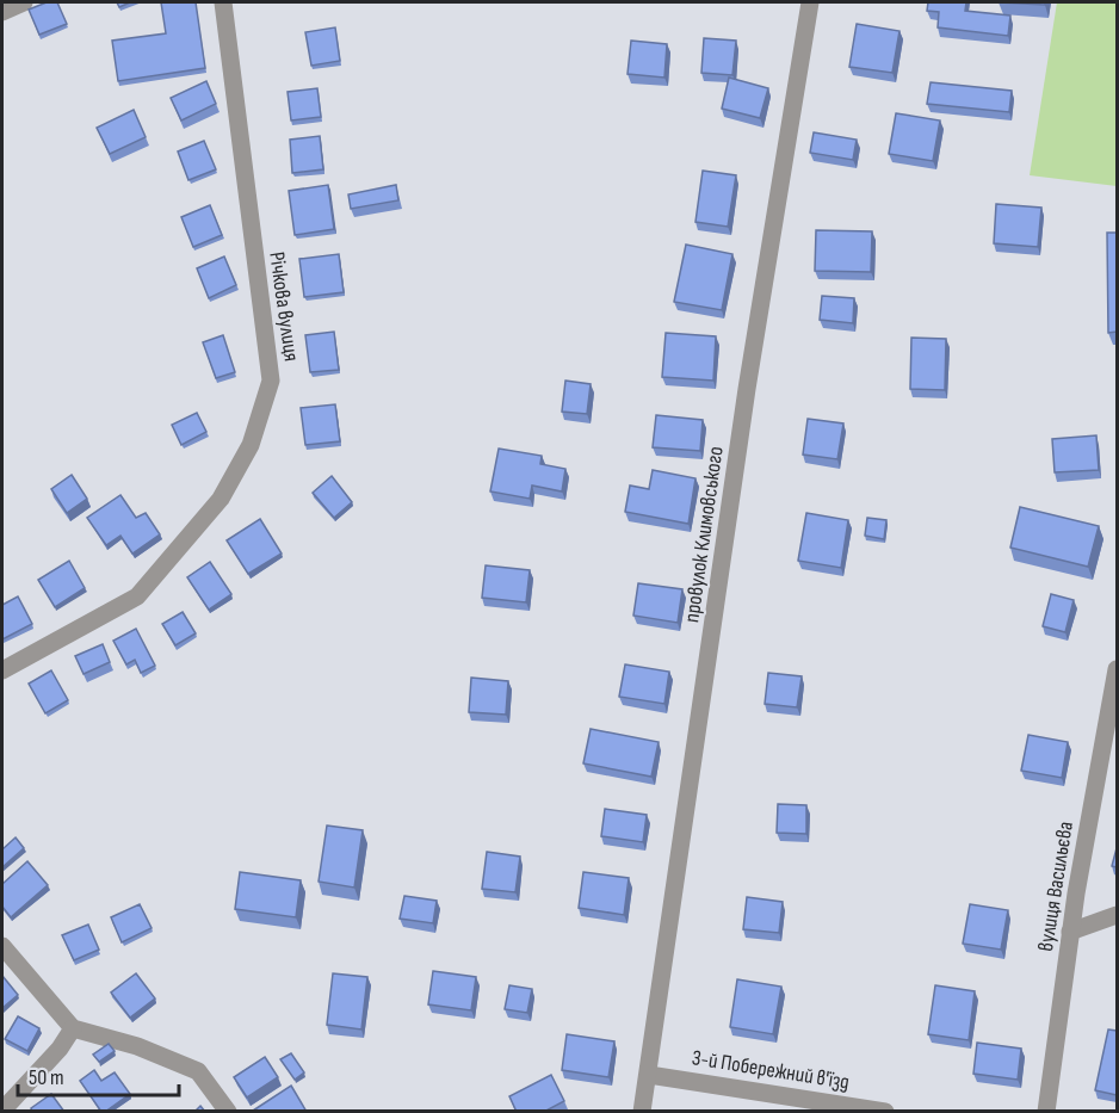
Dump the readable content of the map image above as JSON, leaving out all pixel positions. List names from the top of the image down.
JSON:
{
  "streets": {
    "street": [
      "Річкова вулиця",
      "провулок Климовського",
      "вулиця Васильєва",
      "3-й Побережний в'їзд"
    ]
  },
  "crossings": [
    ["провулок Климовського", "3-й Побережний в'їзд"]
  ],
  "scale_bar": "50 m"
}
